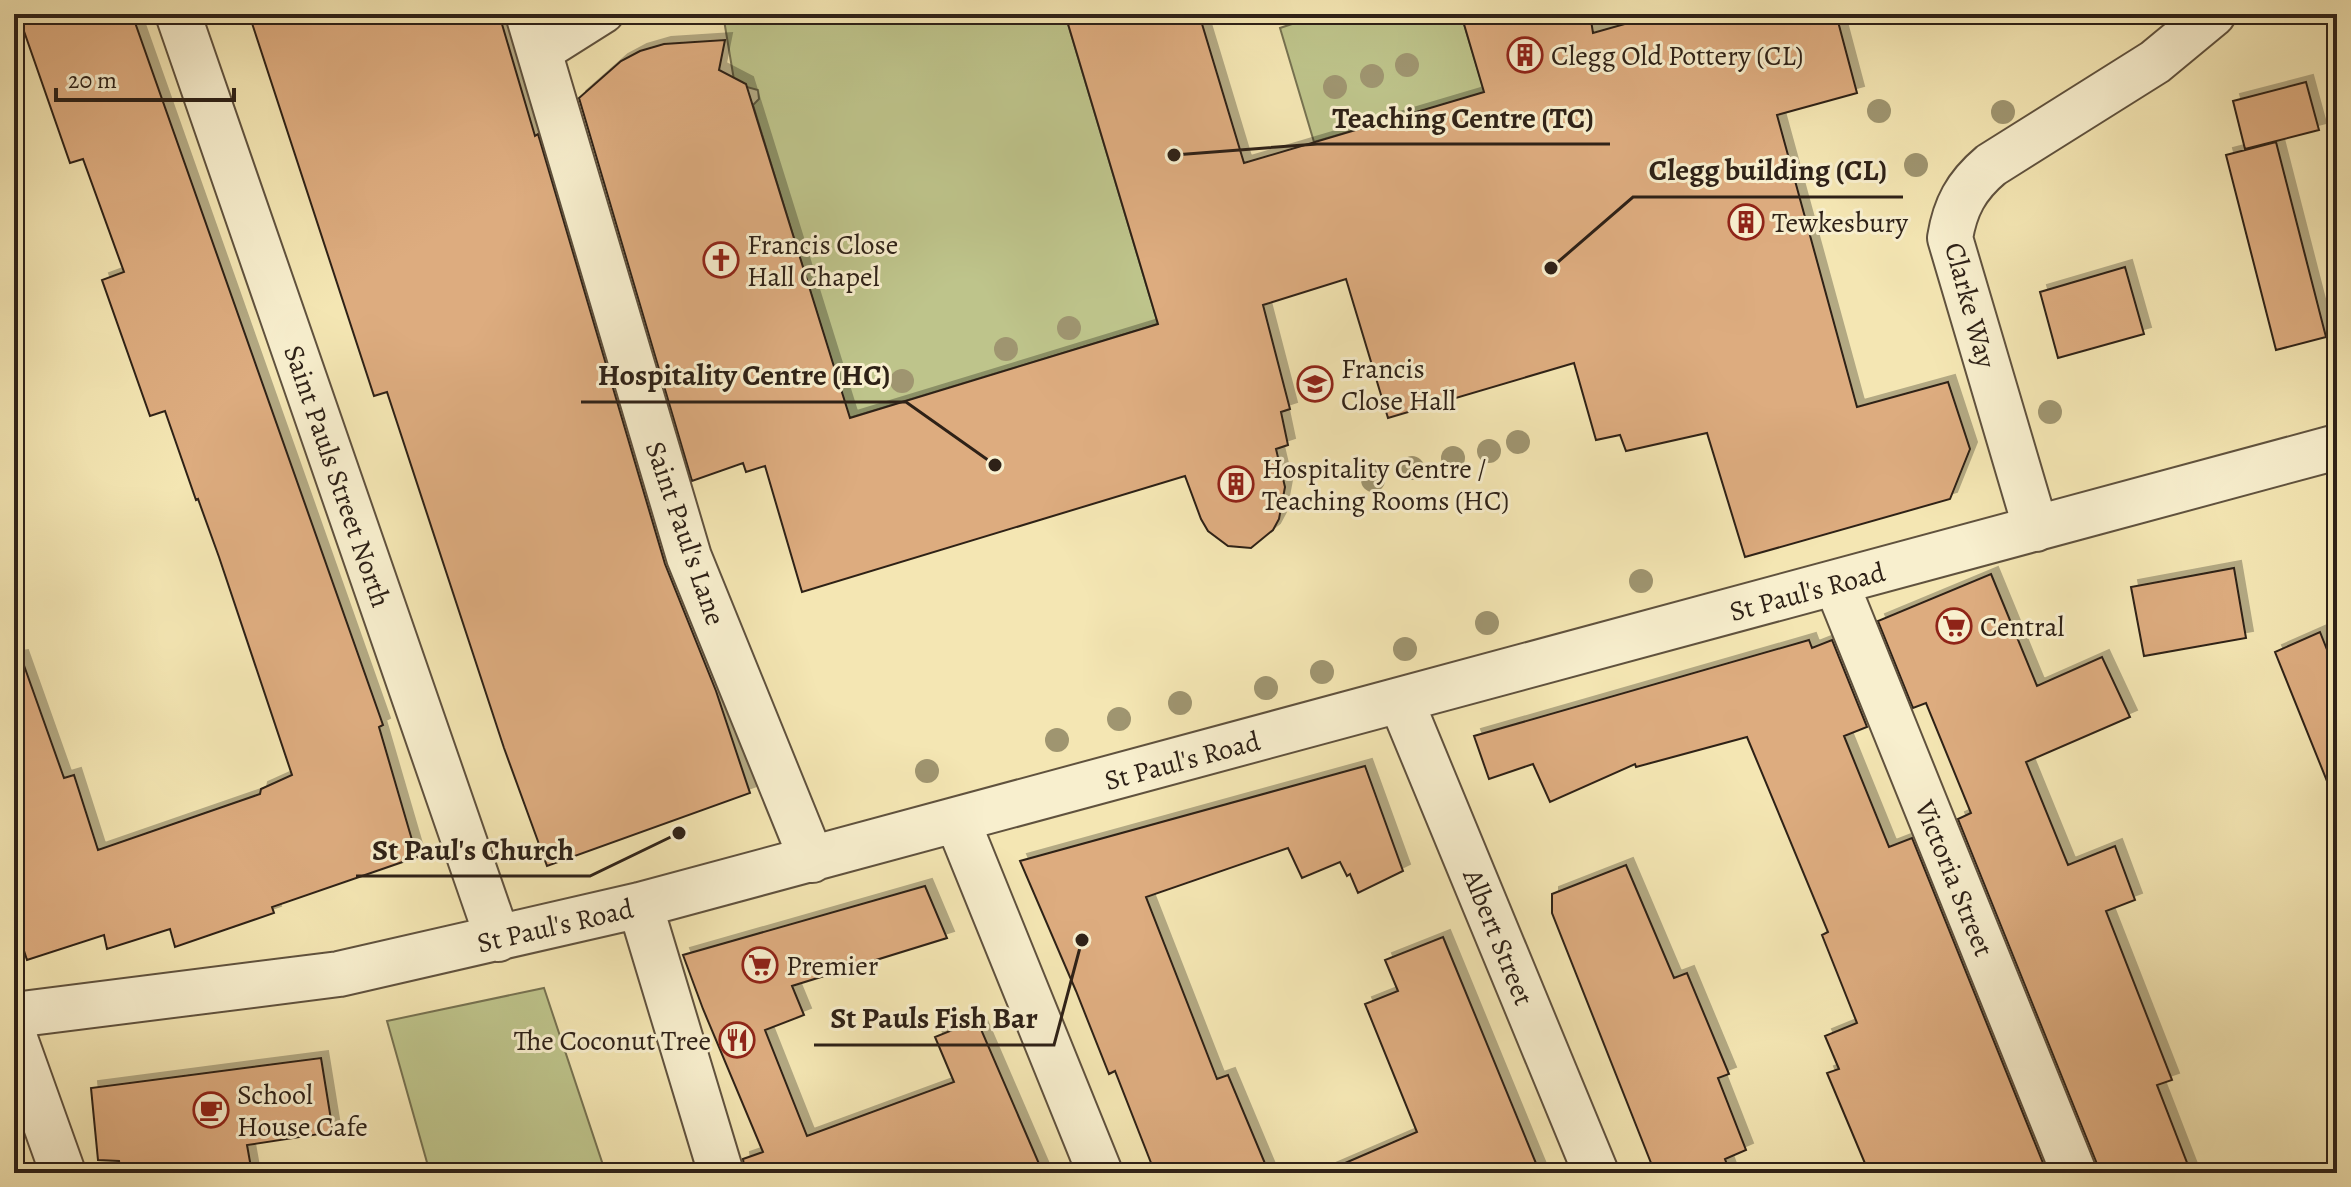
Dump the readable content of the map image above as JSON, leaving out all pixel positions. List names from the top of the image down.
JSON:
{
  "streets": {
    "street": [
      "Clarke Way",
      "Saint Pauls Street North",
      "Saint Paul's Lane",
      "St Paul's Road",
      "Victoria Street",
      "Albert Street"
    ]
  },
  "crossings": [
    ["Clarke Way", "St Paul's Road"],
    ["Saint Pauls Street North", "St Paul's Road"],
    ["Saint Paul's Lane", "St Paul's Road"],
    ["St Paul's Road", "Victoria Street"],
    ["St Paul's Road", "Albert Street"]
  ],
  "places": {
    "building": ["Clegg Old Pottery (CL)", "Tewkesbury", "Hospitality Centre / Teaching Rooms (HC)"],
    "other": [
      "Teaching Centre (TC)",
      "Clegg building (CL)",
      "Hospitality Centre (HC)",
      "St Paul's Church",
      "St Pauls Fish Bar"
    ],
    "church": ["Francis Close Hall Chapel"],
    "school or university": ["Francis Close Hall"],
    "supermarket": ["Central", "Premier"],
    "restaurant": ["The Coconut Tree"],
    "cafe": ["School House Cafe"]
  },
  "scale_bar": "20 m"
}
